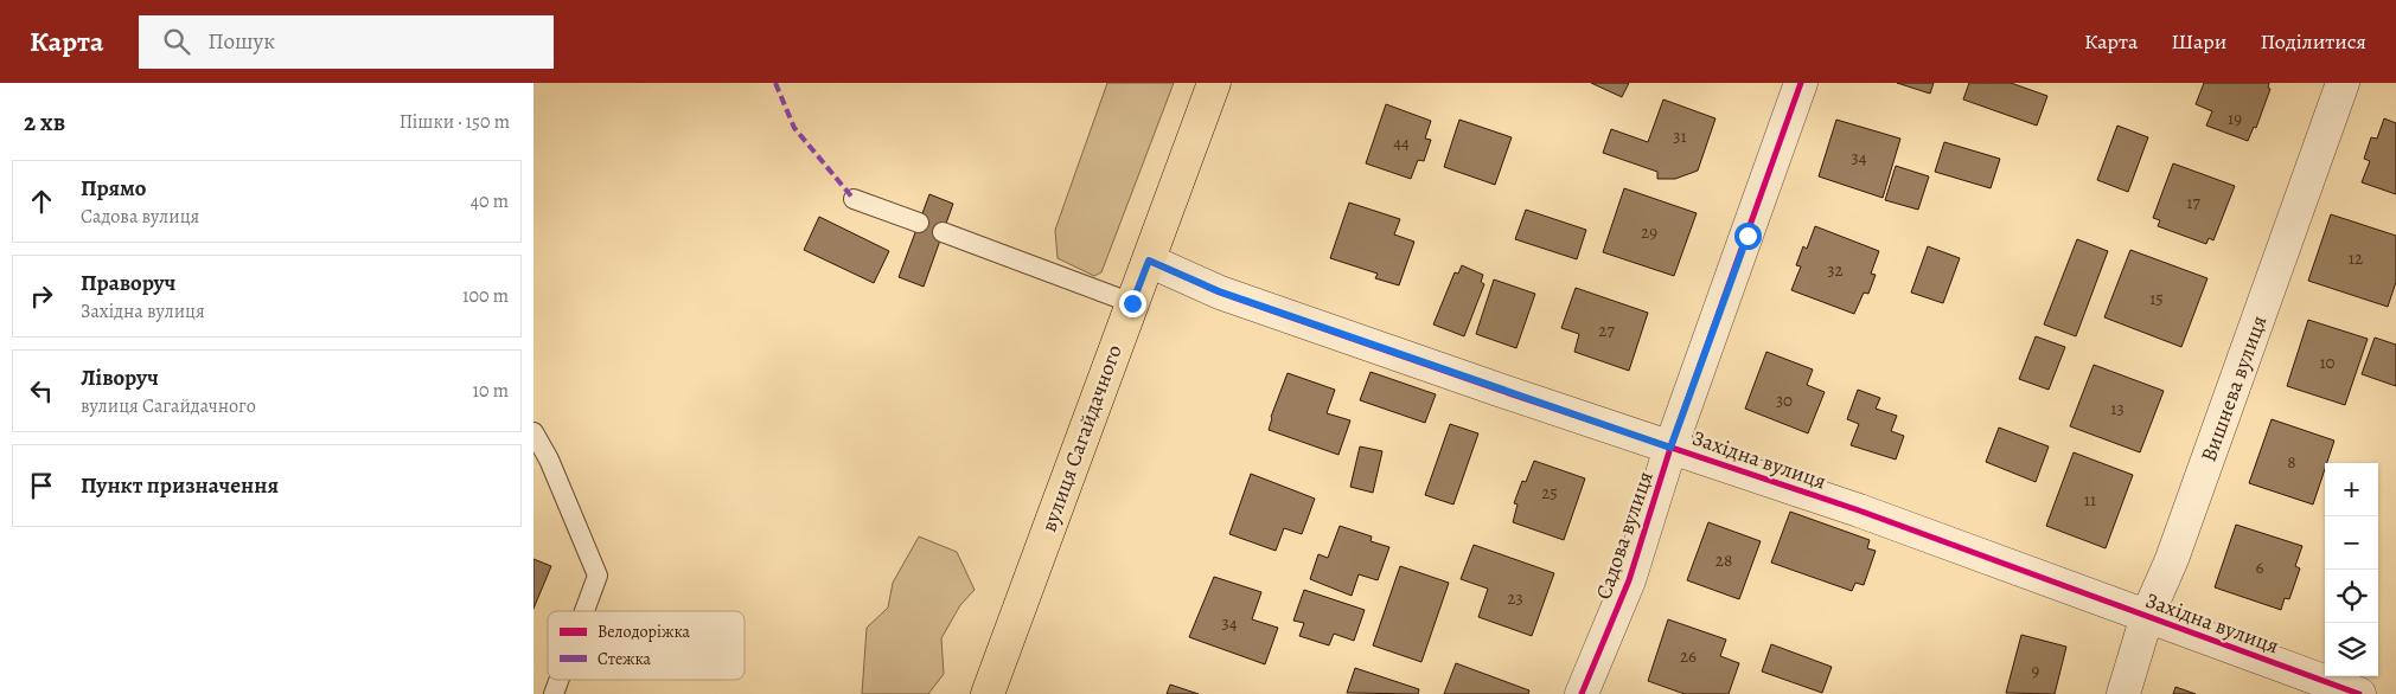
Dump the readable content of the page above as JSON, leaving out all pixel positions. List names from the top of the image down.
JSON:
{
  "streets": {
    "main road": ["вулиця Сагайдачного"],
    "street": ["Вишнева вулиця", "Західна вулиця", "Садова вулиця"]
  },
  "crossings": [
    ["Вишнева вулиця", "Західна вулиця"],
    ["вулиця Сагайдачного", "Західна вулиця"],
    ["Західна вулиця", "Садова вулиця"]
  ],
  "house_numbers": [
    "19",
    "31",
    "44",
    "34",
    "17",
    "29",
    "12",
    "32",
    "15",
    "27",
    "10",
    "30",
    "13",
    "8",
    "25",
    "11",
    "28",
    "6",
    "23",
    "34",
    "26",
    "9"
  ],
  "legend": ["Велодоріжка", "Стежка"],
  "page": {
    "header": "Карта",
    "search": "Пошук",
    "nav": ["Карта", "Шари", "Поділитися"],
    "heading": ["2 хв", "Пішки · 150 m"],
    "list": [
      ["Прямо", "Садова вулиця", "40 m"],
      ["Праворуч", "Західна вулиця", "100 m"],
      ["Ліворуч", "вулиця Сагайдачного", "10 m"],
      "Пункт призначення"
    ],
    "map_buttons": ["+", "−"]
  }
}
